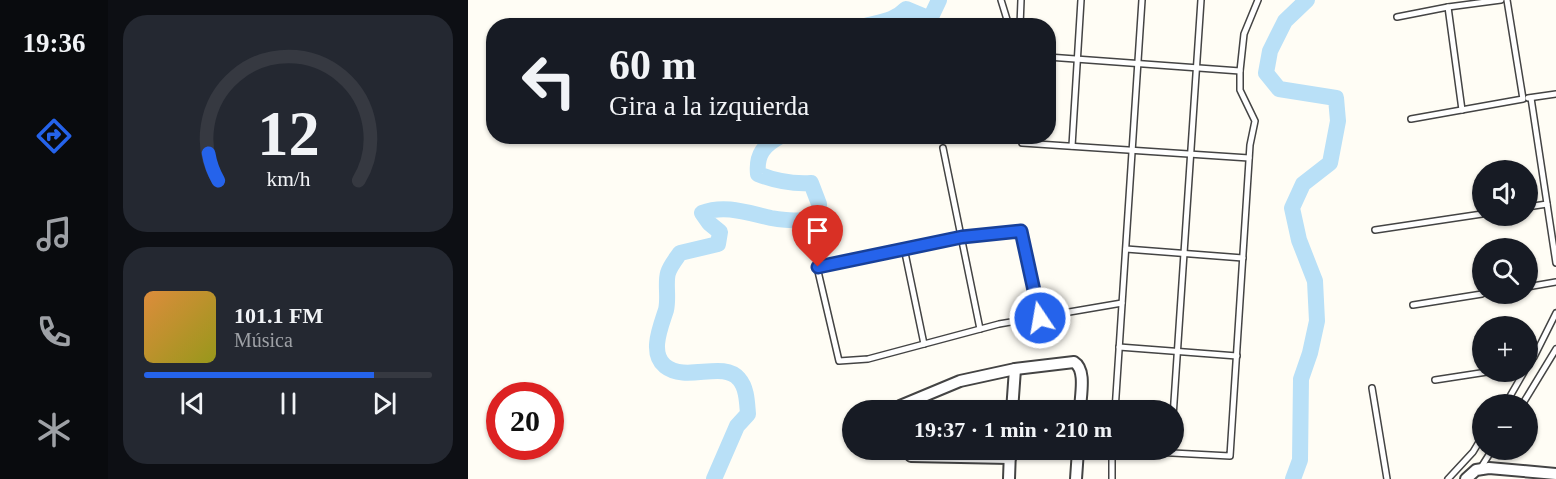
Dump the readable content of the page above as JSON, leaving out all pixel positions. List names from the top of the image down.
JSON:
{
  "page": {
    "tabs": "19:36",
    "turn": ["60 m", "Gira a la izquierda"],
    "map_buttons": ["+", "−"],
    "song": ["101.1 FM", "Música"],
    "limit": "20",
    "trip": "19:37 · 1 min · 210 m",
    "gauge": ["12", "km/h"]
  }
}
